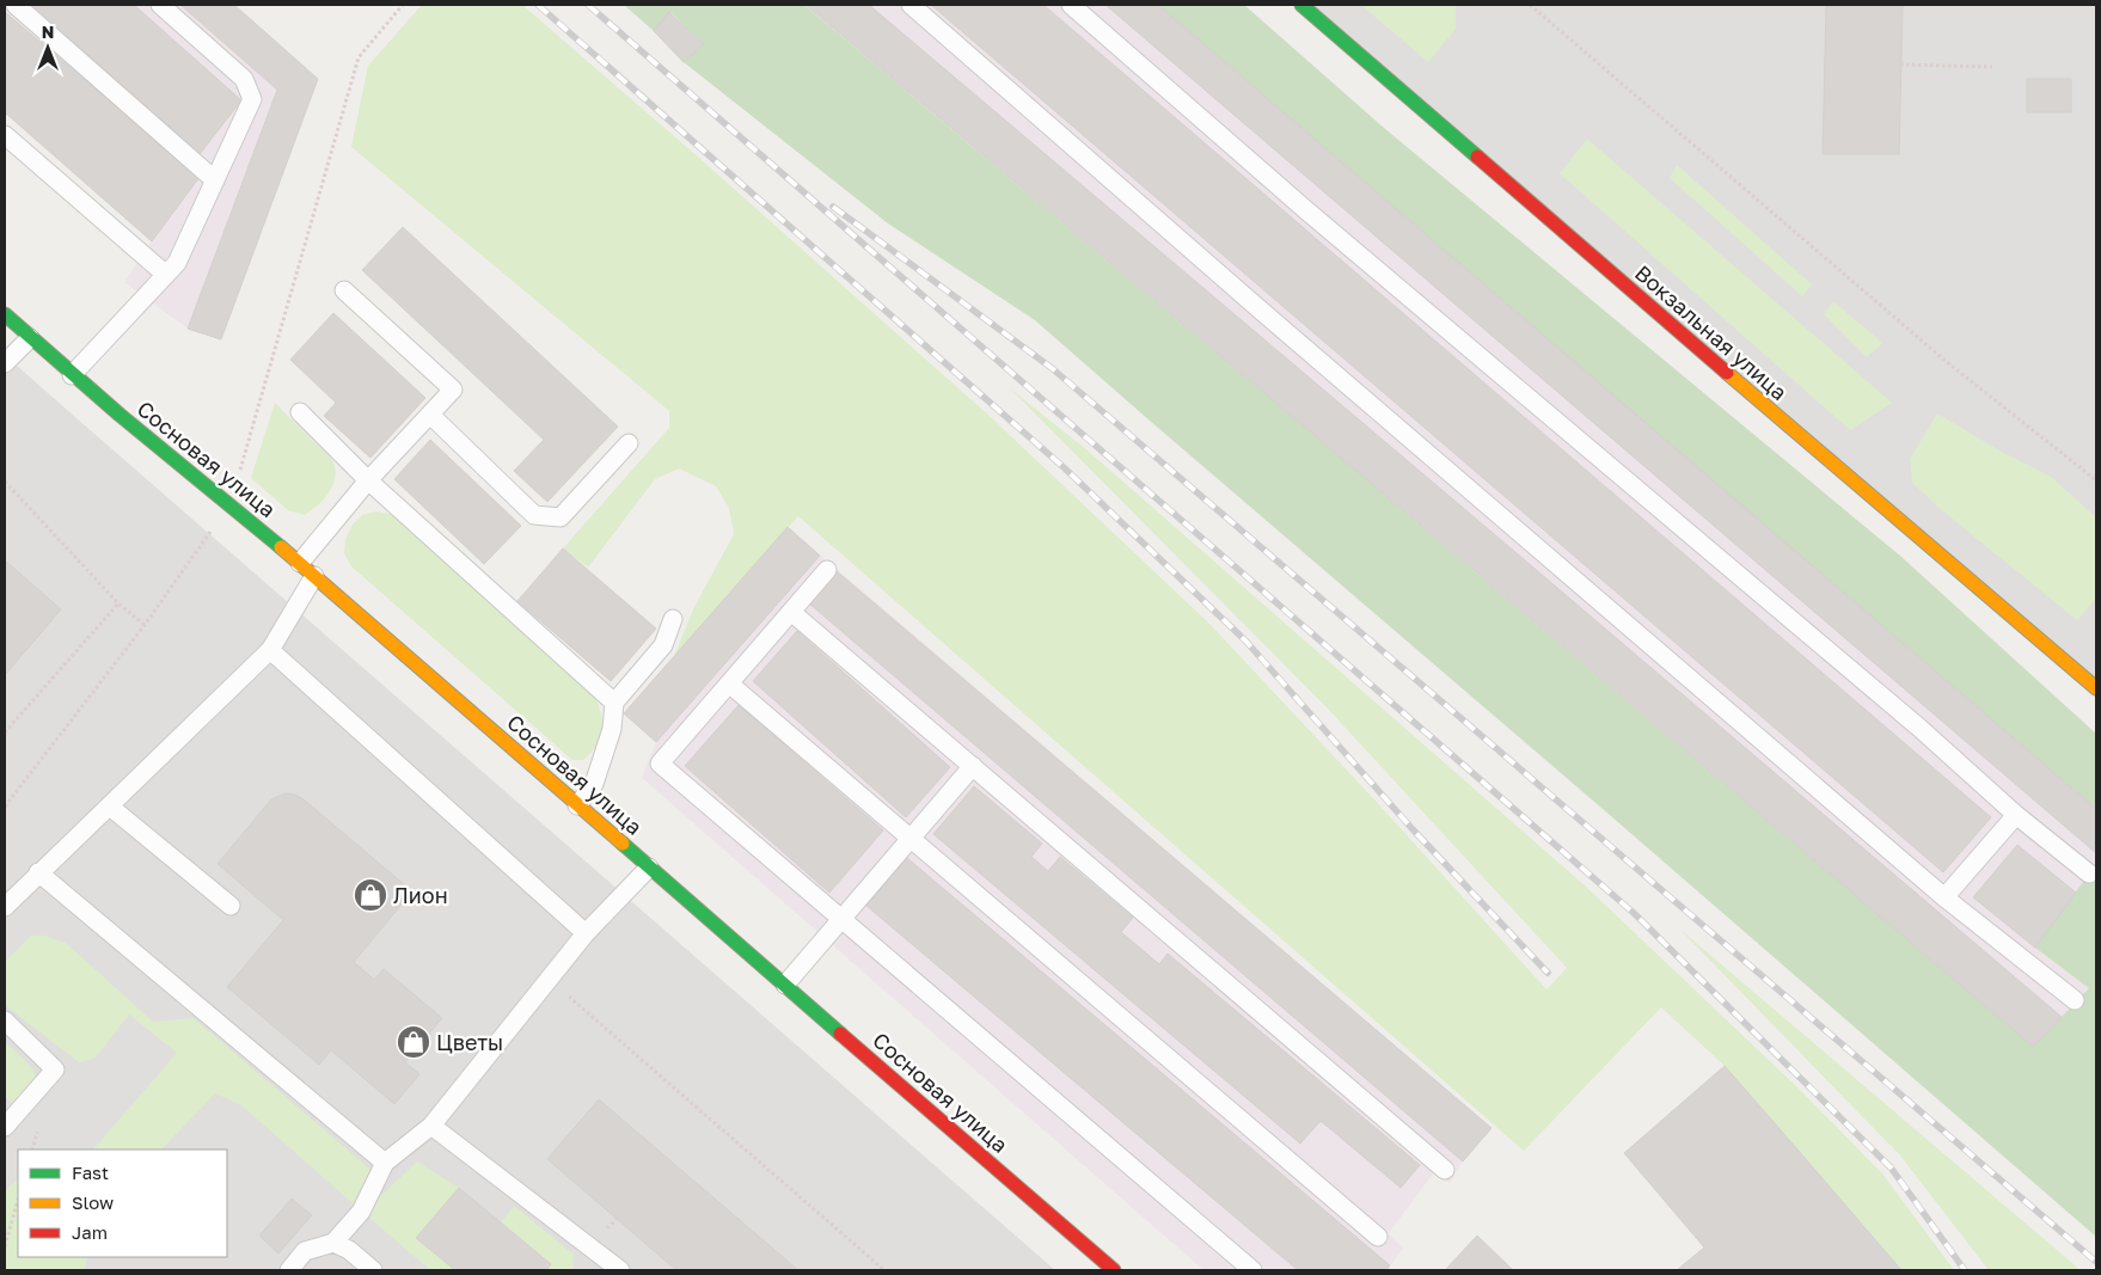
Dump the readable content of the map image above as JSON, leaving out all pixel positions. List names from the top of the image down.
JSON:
{
  "streets": {
    "street": ["Вокзальная улица", "Сосновая улица"]
  },
  "places": {
    "shop": ["Лион", "Цветы"]
  },
  "legend": ["Fast", "Slow", "Jam"],
  "north": "top"
}
